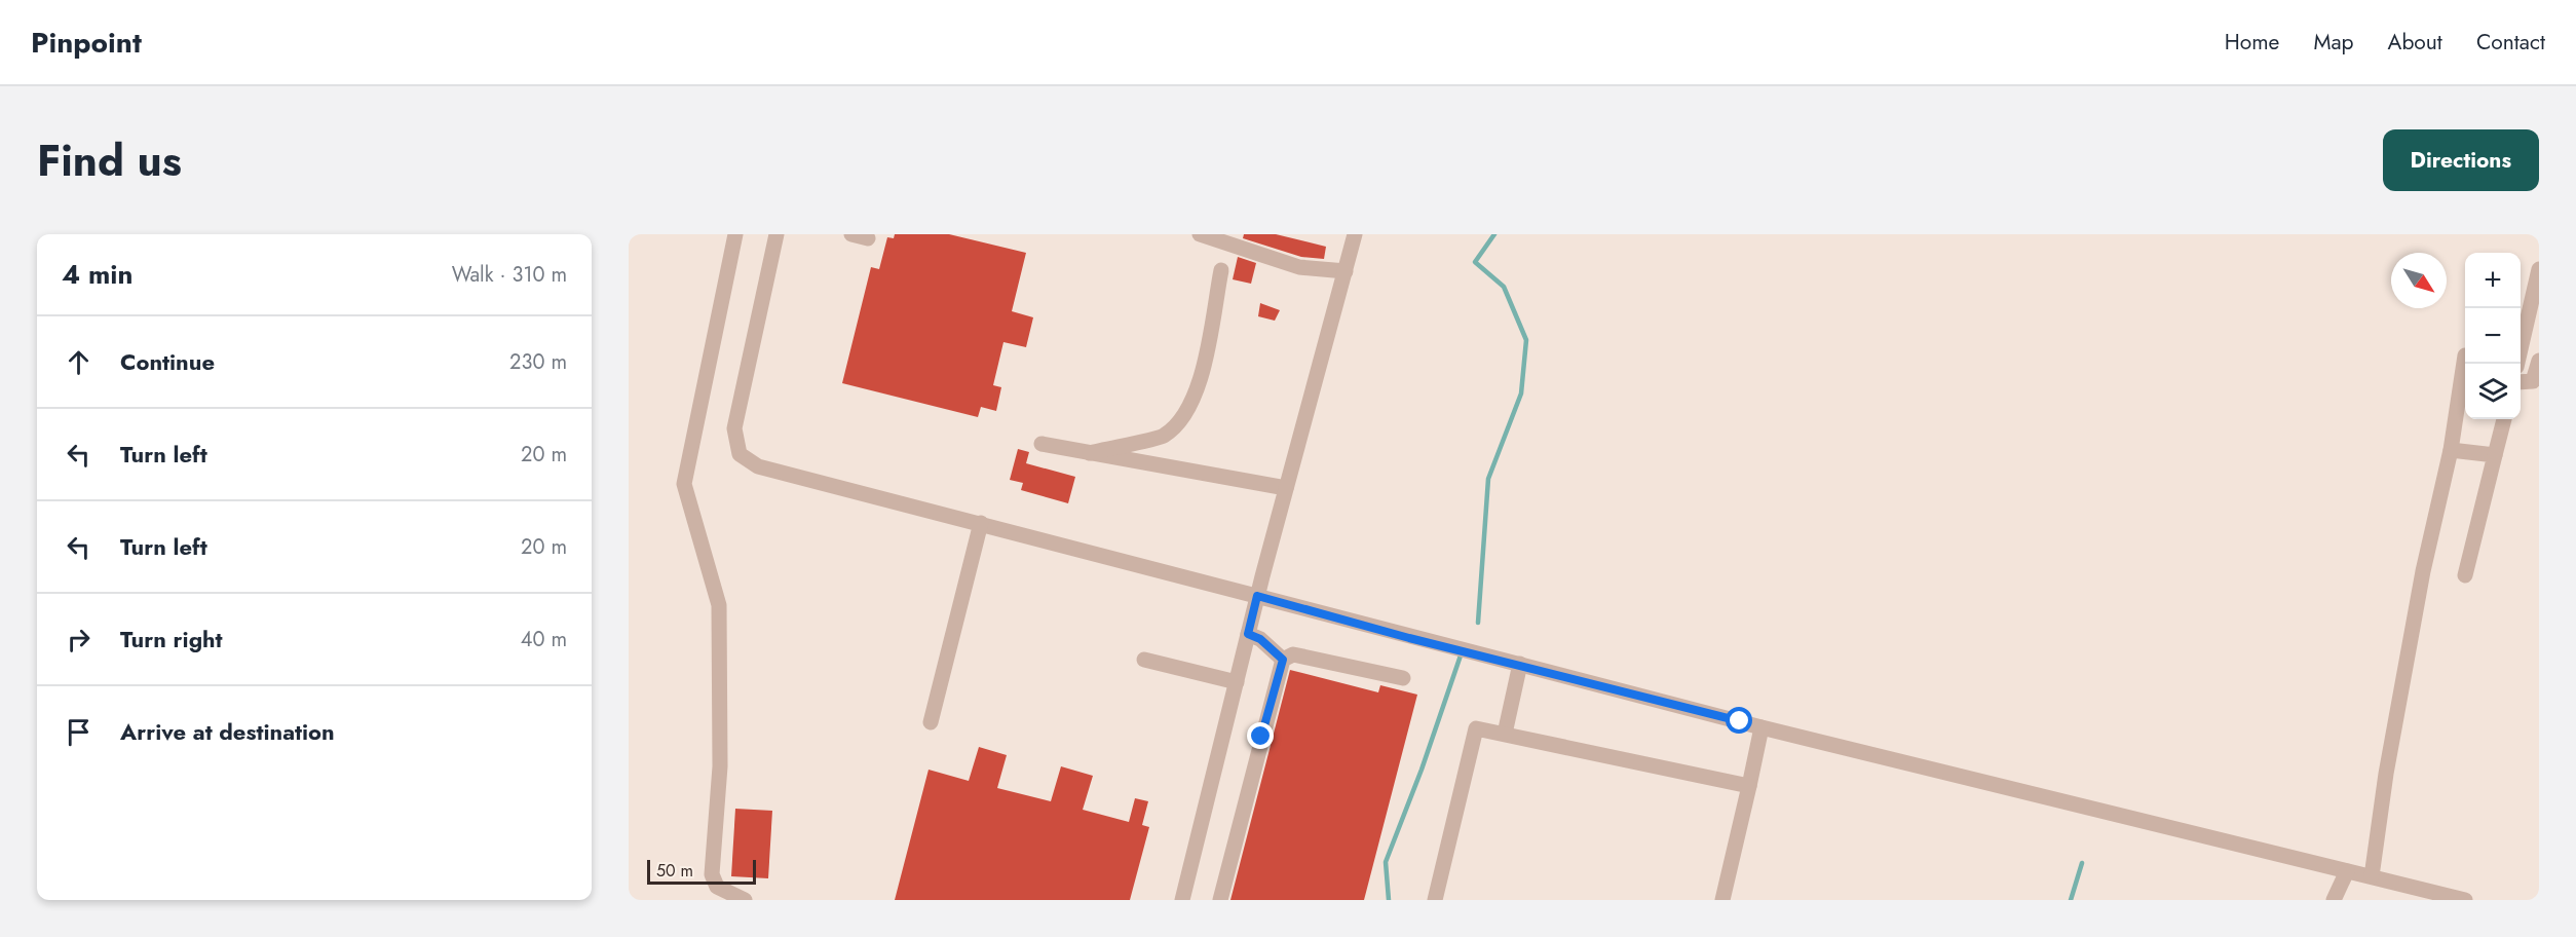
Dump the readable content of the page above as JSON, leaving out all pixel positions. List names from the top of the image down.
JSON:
{
  "scale_bar": "50 m",
  "north": "bottom right",
  "page": {
    "header": "Pinpoint",
    "nav": [
      "Home",
      "Map",
      "About",
      "Contact"
    ],
    "title": "Find us",
    "buttons": "Directions",
    "heading": ["4 min", "Walk · 310 m"],
    "map_buttons": ["+", "−"],
    "list": [
      ["Continue", "230 m"],
      ["Turn left", "20 m"],
      ["Turn left", "20 m"],
      ["Turn right", "40 m"],
      "Arrive at destination"
    ],
    "scale": "50 m"
  }
}
